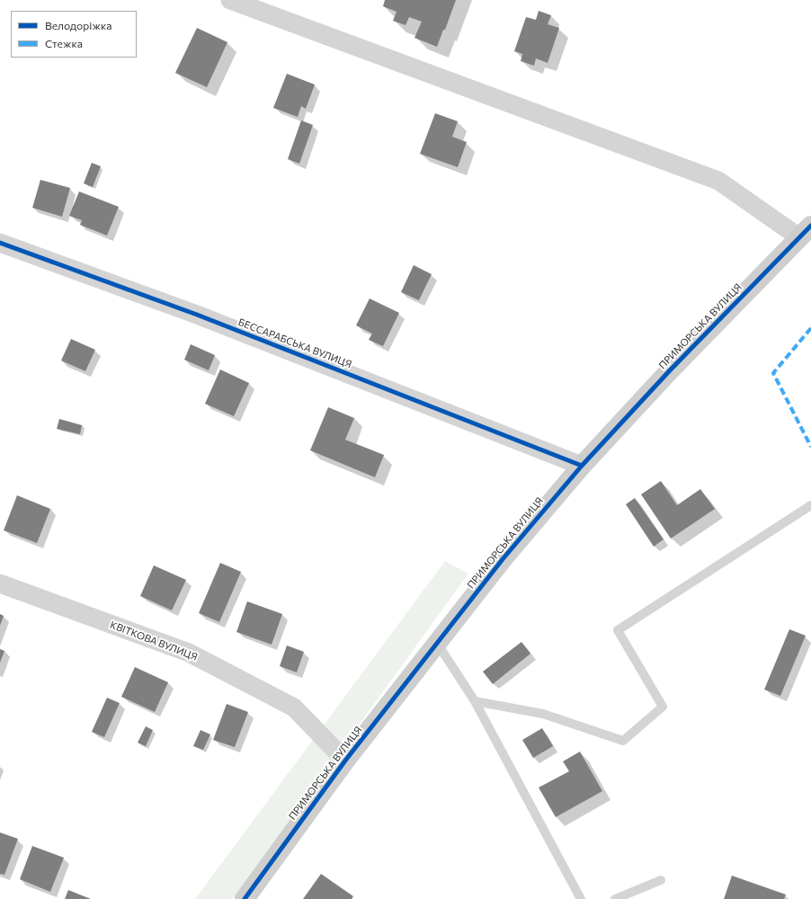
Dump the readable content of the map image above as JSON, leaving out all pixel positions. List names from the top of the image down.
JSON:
{
  "streets": {
    "street": ["ПРИМОРСЬКА ВУЛИЦЯ", "БЕССАРАБСЬКА ВУЛИЦЯ", "КВІТКОВА ВУЛИЦЯ"]
  },
  "crossings": [
    ["ПРИМОРСЬКА ВУЛИЦЯ", "БЕССАРАБСЬКА ВУЛИЦЯ"],
    ["ПРИМОРСЬКА ВУЛИЦЯ", "КВІТКОВА ВУЛИЦЯ"]
  ],
  "legend": ["Велодоріжка", "Стежка"]
}
